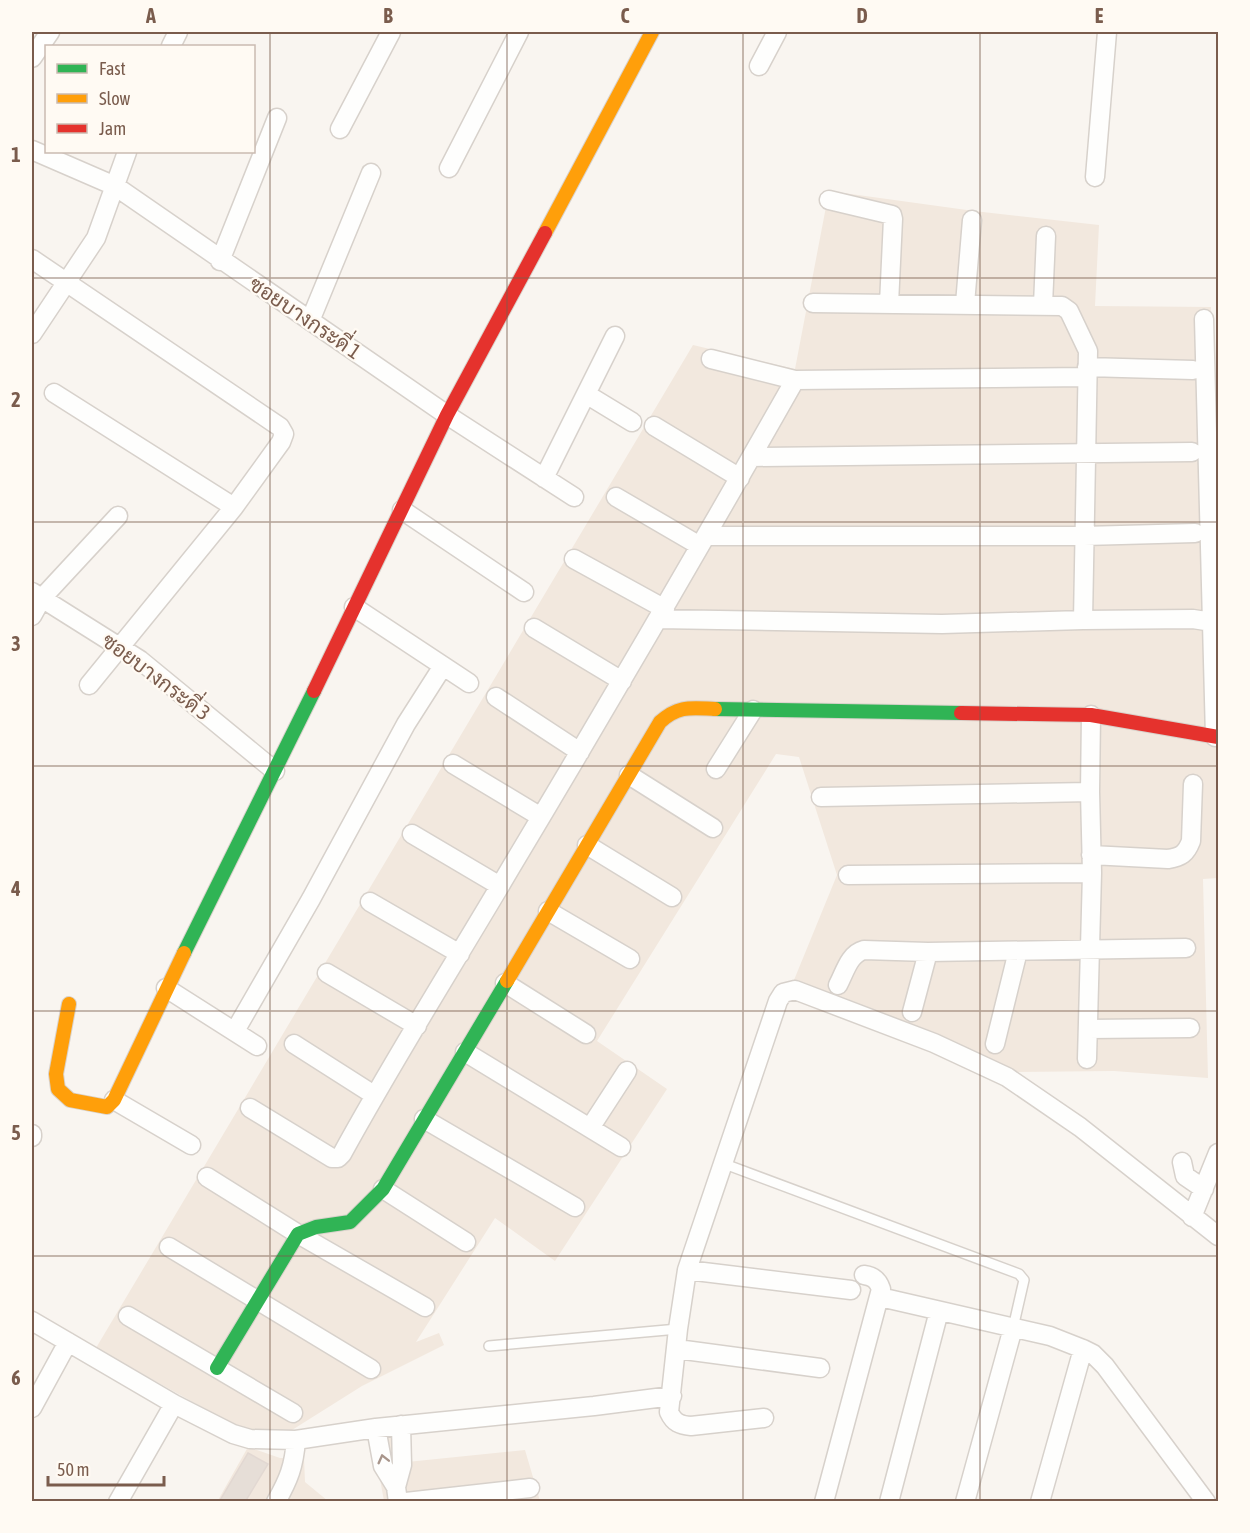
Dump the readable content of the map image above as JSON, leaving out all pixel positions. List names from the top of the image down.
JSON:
{
  "streets": {
    "street": ["ซอยบางกระดี่ 1", "ซอยบางกระดี่ 3"]
  },
  "legend": ["Fast", "Slow", "Jam"],
  "scale_bar": "50 m",
  "grid": {
    "columns": [
      "A",
      "B",
      "C",
      "D",
      "E"
    ],
    "rows": [
      "1",
      "2",
      "3",
      "4",
      "5",
      "6"
    ]
  }
}
